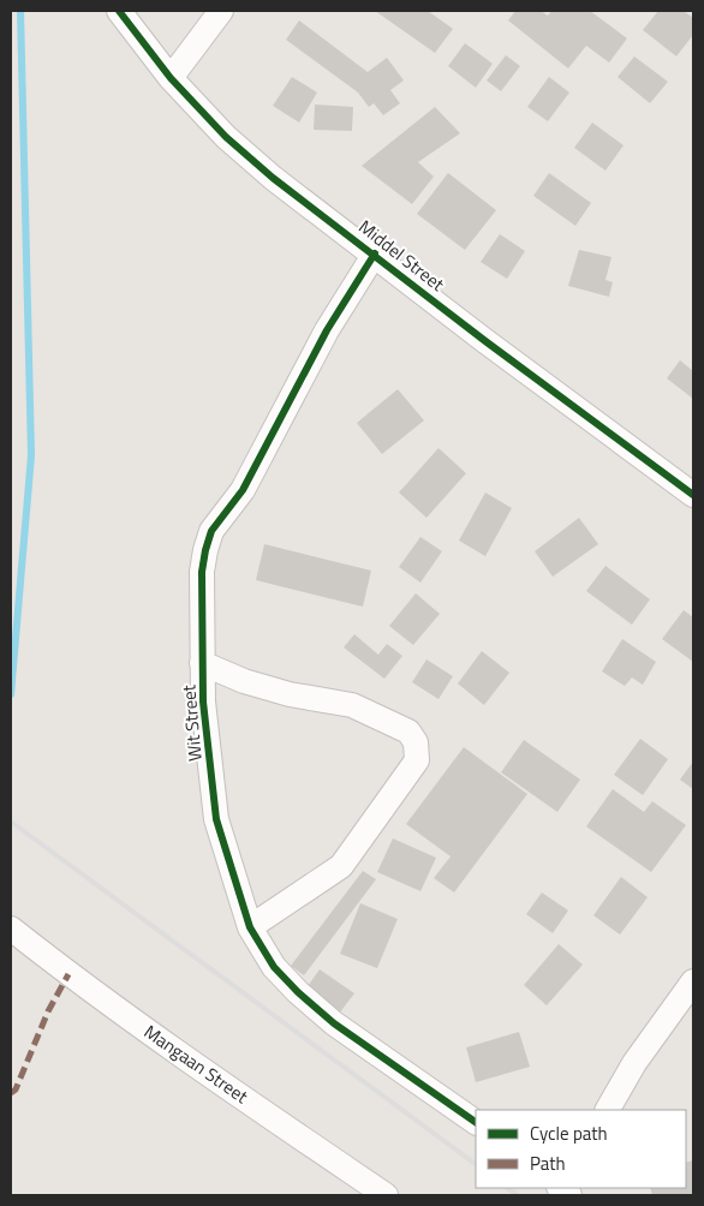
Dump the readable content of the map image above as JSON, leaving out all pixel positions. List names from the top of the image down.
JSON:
{
  "streets": {
    "street": ["Middel Street", "Wit Street", "Mangaan Street"]
  },
  "crossings": [
    ["Middel Street", "Wit Street"]
  ],
  "legend": ["Cycle path", "Path"]
}
